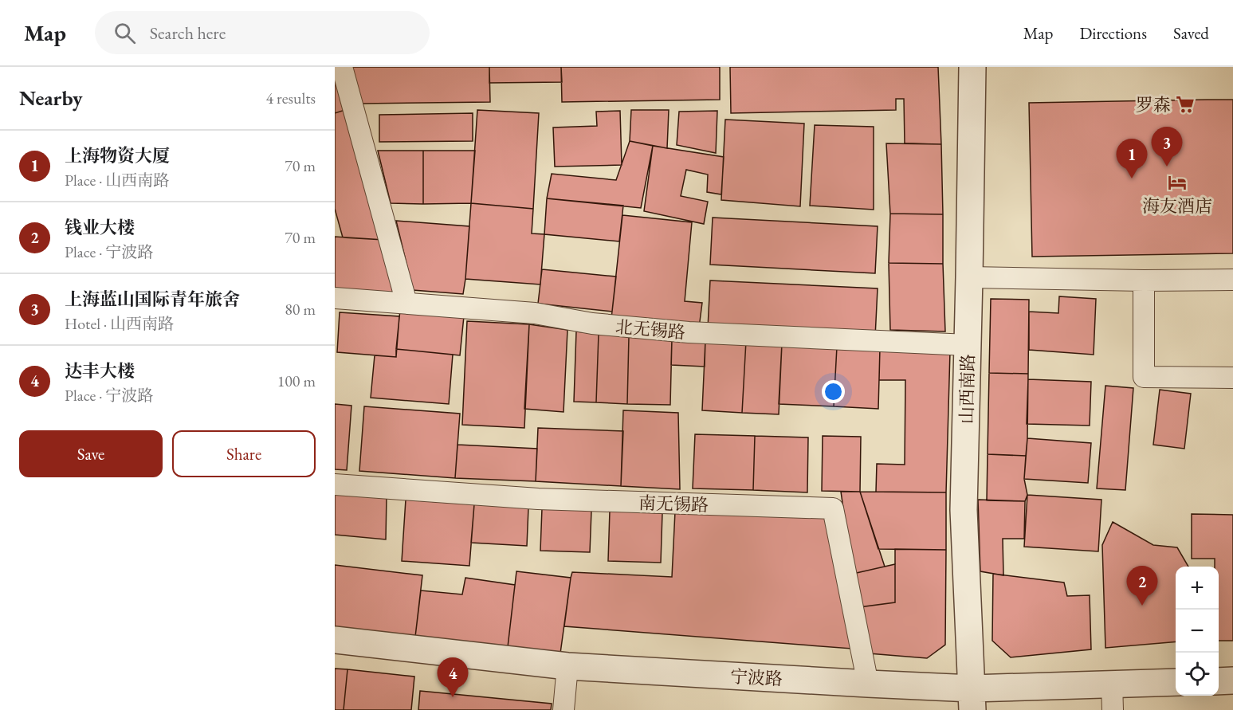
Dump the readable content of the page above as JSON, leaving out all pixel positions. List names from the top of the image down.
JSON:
{
  "streets": {
    "street": ["山西南路", "宁波路"],
    "lane": ["北无锡路", "南无锡路"]
  },
  "crossings": [
    ["北无锡路", "山西南路"],
    ["山西南路", "宁波路"],
    ["南无锡路", "宁波路"]
  ],
  "places": {
    "supermarket": ["罗森"],
    "hotel": ["海友酒店"]
  },
  "page": {
    "header": "Map",
    "search": "Search here",
    "nav": ["Map", "Directions", "Saved"],
    "heading": ["Nearby", "4 results"],
    "pins": [
      "3",
      "1",
      "2",
      "4"
    ],
    "list": [
      {
        "mark": "1",
        "name": "上海物资大厦",
        "note": "Place · 山西南路",
        "value": "70 m"
      },
      {
        "mark": "2",
        "name": "钱业大楼",
        "note": "Place · 宁波路",
        "value": "70 m"
      },
      {
        "mark": "3",
        "name": "上海蓝山国际青年旅舍",
        "note": "Hotel · 山西南路",
        "value": "80 m"
      },
      {
        "mark": "4",
        "name": "达丰大楼",
        "note": "Place · 宁波路",
        "value": "100 m"
      }
    ],
    "buttons": ["Save", "Share"],
    "map_buttons": ["+", "−"]
  }
}
